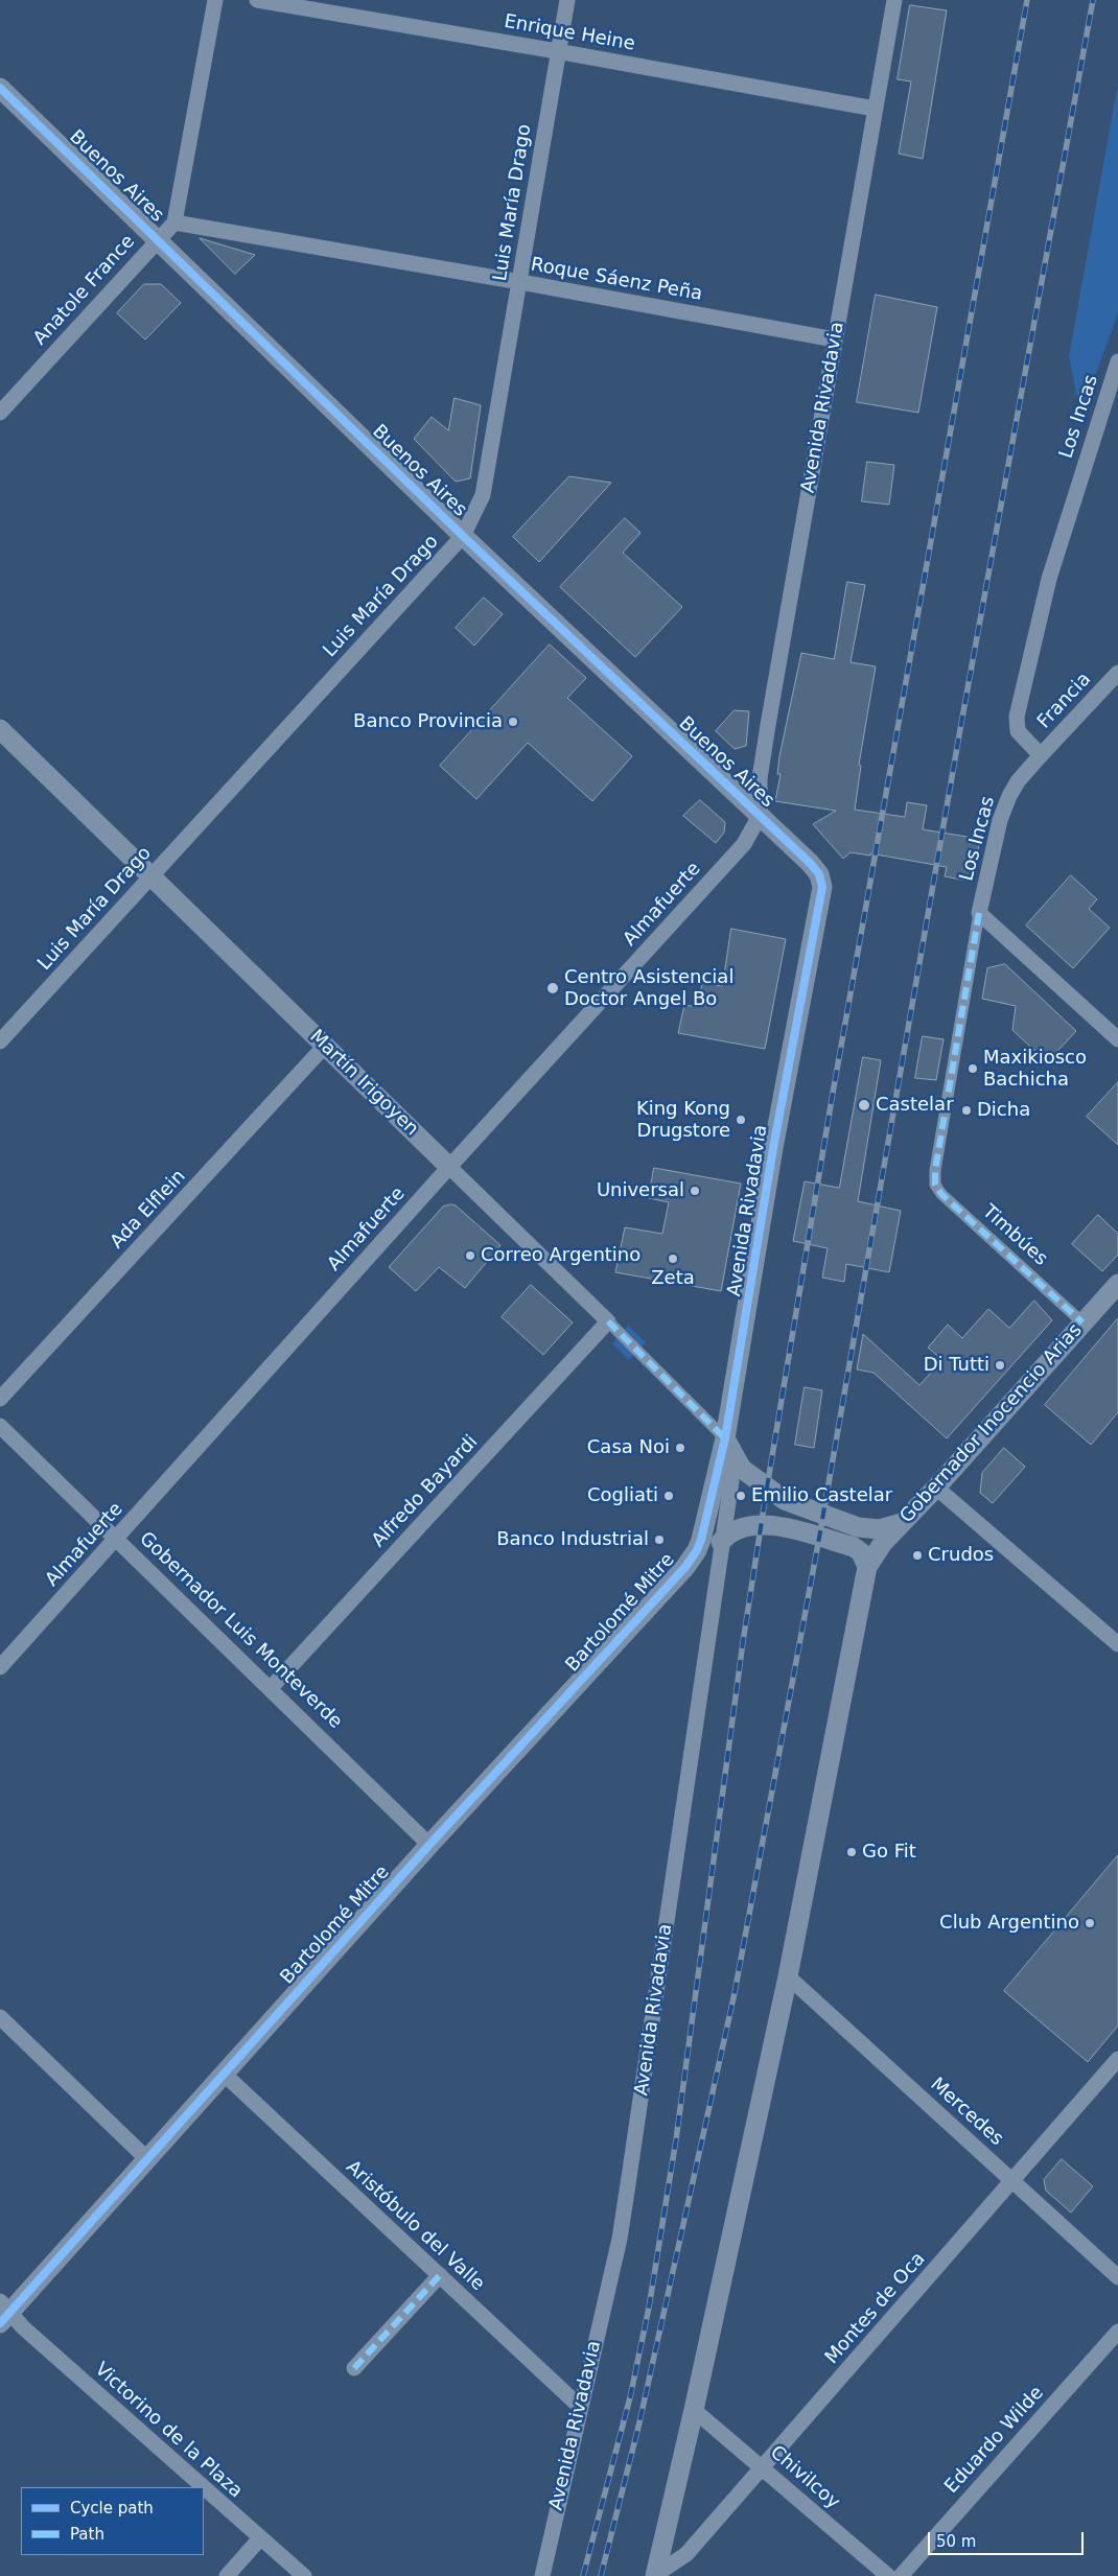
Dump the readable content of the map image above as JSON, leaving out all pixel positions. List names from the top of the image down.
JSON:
{
  "streets": {
    "street": [
      "Enrique Heine",
      "Buenos Aires",
      "Luis María Drago",
      "Roque Sáenz Peña",
      "Anatole France",
      "Avenida Rivadavia",
      "Los Incas",
      "Francia",
      "Almafuerte",
      "Martín Irigoyen",
      "Ada Elflein",
      "Timbúes",
      "Gobernador Inocencio Arias",
      "Alfredo Bayardi",
      "Bartolomé Mitre",
      "Gobernador Luis Monteverde",
      "Mercedes",
      "Aristóbulo del Valle",
      "Montes de Oca",
      "Victorino de la Plaza",
      "Eduardo Wilde",
      "Chivilcoy"
    ]
  },
  "crossings": [
    ["Enrique Heine", "Luis María Drago"],
    ["Enrique Heine", "Avenida Rivadavia"],
    ["Buenos Aires", "Luis María Drago"],
    ["Buenos Aires", "Anatole France"],
    ["Buenos Aires", "Avenida Rivadavia"],
    ["Buenos Aires", "Almafuerte"],
    ["Luis María Drago", "Roque Sáenz Peña"],
    ["Luis María Drago", "Martín Irigoyen"],
    ["Roque Sáenz Peña", "Anatole France"],
    ["Roque Sáenz Peña", "Avenida Rivadavia"],
    ["Avenida Rivadavia", "Almafuerte"],
    ["Avenida Rivadavia", "Martín Irigoyen"],
    ["Avenida Rivadavia", "Bartolomé Mitre"],
    ["Avenida Rivadavia", "Aristóbulo del Valle"],
    ["Los Incas", "Francia"],
    ["Los Incas", "Timbúes"],
    ["Almafuerte", "Martín Irigoyen"],
    ["Almafuerte", "Gobernador Luis Monteverde"],
    ["Martín Irigoyen", "Ada Elflein"],
    ["Martín Irigoyen", "Alfredo Bayardi"],
    ["Timbúes", "Gobernador Inocencio Arias"],
    ["Alfredo Bayardi", "Gobernador Luis Monteverde"],
    ["Bartolomé Mitre", "Gobernador Luis Monteverde"],
    ["Bartolomé Mitre", "Aristóbulo del Valle"],
    ["Bartolomé Mitre", "Victorino de la Plaza"],
    ["Mercedes", "Montes de Oca"],
    ["Montes de Oca", "Chivilcoy"]
  ],
  "places": [
    "Banco Provincia",
    "Centro Asistencial Doctor Angel Bo",
    "Maxikiosco Bachicha",
    "Castelar",
    "Dicha",
    "King Kong Drugstore",
    "Universal",
    "Correo Argentino",
    "Zeta",
    "Di Tutti",
    "Casa Noi",
    "Cogliati",
    "Emilio Castelar",
    "Banco Industrial",
    "Crudos",
    "Go Fit",
    "Club Argentino"
  ],
  "legend": ["Cycle path", "Path"],
  "scale_bar": "50 m"
}
